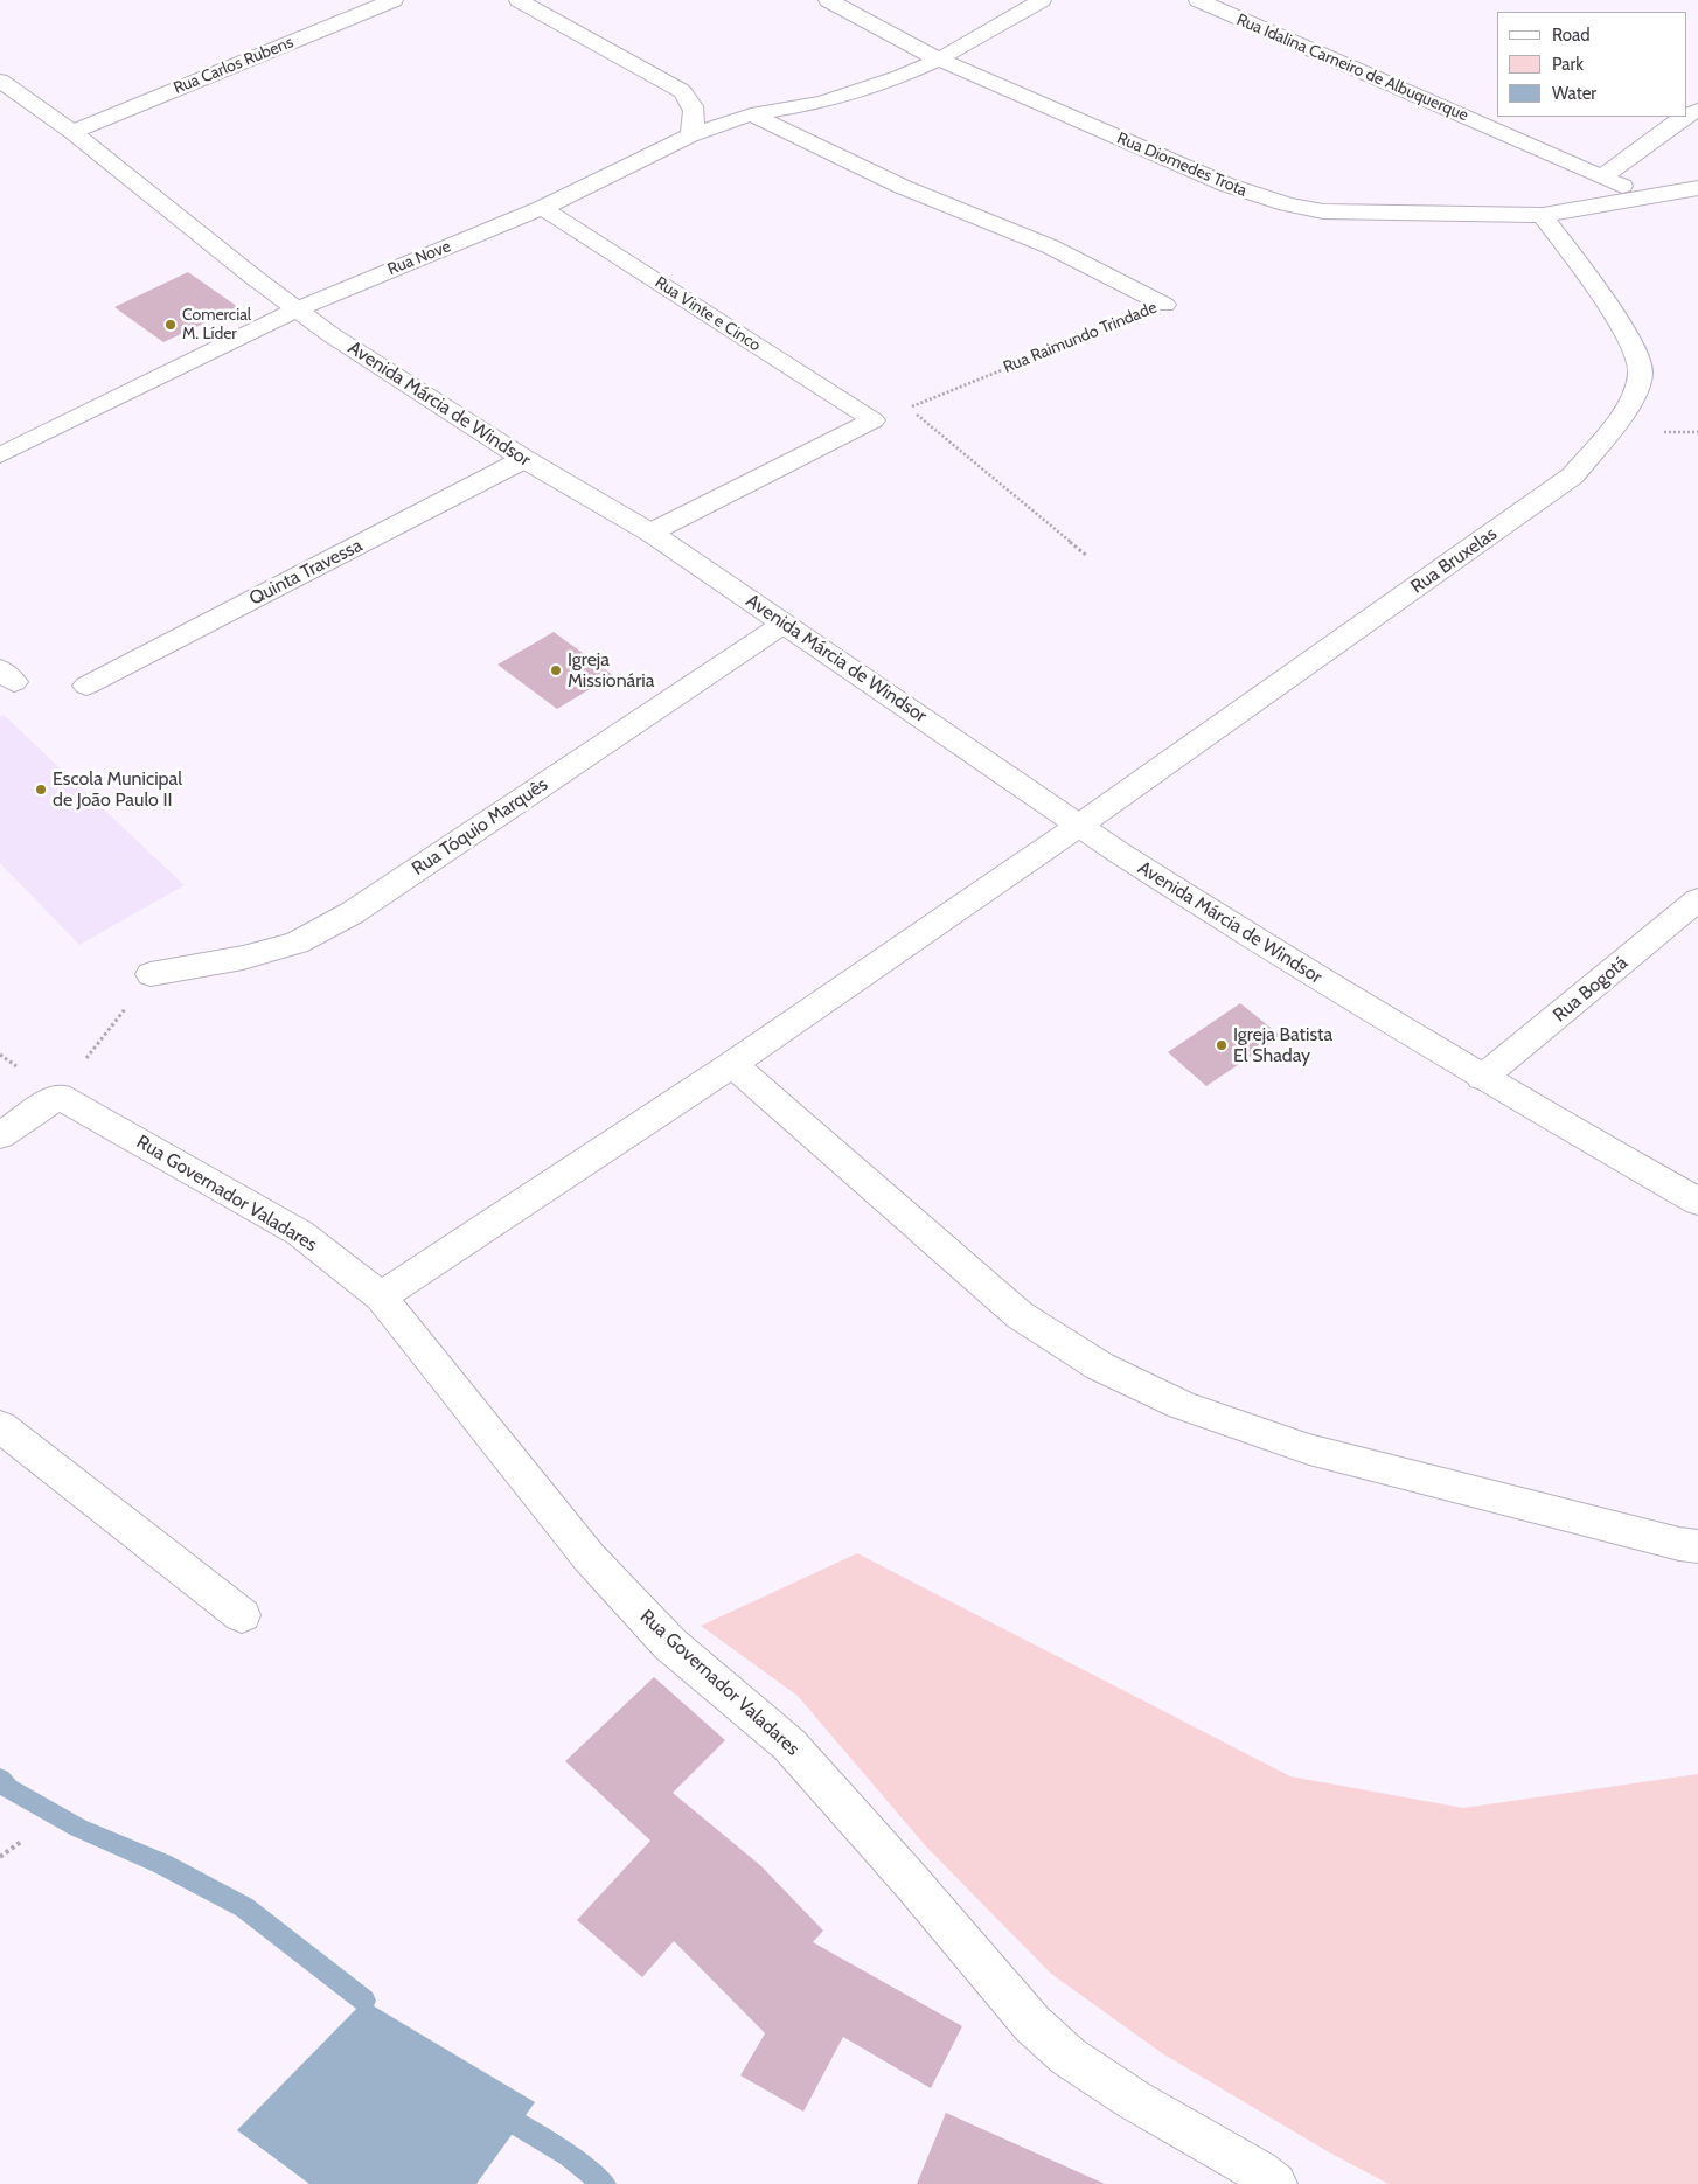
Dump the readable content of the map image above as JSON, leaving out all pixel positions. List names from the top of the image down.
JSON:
{
  "streets": {
    "street": [
      "Rua Carlos Rubens",
      "Rua Idalina Carneiro de Albuquerque",
      "Rua Diomedes Trota",
      "Rua Nove",
      "Rua Vinte e Cinco",
      "Rua Raimundo Trindade",
      "Avenida Márcia de Windsor",
      "Rua Bruxelas",
      "Quinta Travessa",
      "Rua Tóquio Marquês",
      "Rua Bogotá",
      "Rua Governador Valadares"
    ]
  },
  "crossings": [
    ["Rua Carlos Rubens", "Avenida Márcia de Windsor"],
    ["Rua Idalina Carneiro de Albuquerque", "Rua Diomedes Trota"],
    ["Rua Diomedes Trota", "Rua Bruxelas"],
    ["Rua Nove", "Rua Vinte e Cinco"],
    ["Rua Nove", "Avenida Márcia de Windsor"],
    ["Rua Vinte e Cinco", "Avenida Márcia de Windsor"],
    ["Avenida Márcia de Windsor", "Rua Bruxelas"],
    ["Avenida Márcia de Windsor", "Quinta Travessa"],
    ["Avenida Márcia de Windsor", "Rua Tóquio Marquês"],
    ["Avenida Márcia de Windsor", "Rua Bogotá"],
    ["Rua Bruxelas", "Rua Governador Valadares"]
  ],
  "places": [
    "Comercial M. Líder",
    "Igreja Missionária",
    "Escola Municipal de João Paulo II",
    "Igreja Batista El Shaday"
  ],
  "legend": ["Road", "Park", "Water"]
}
